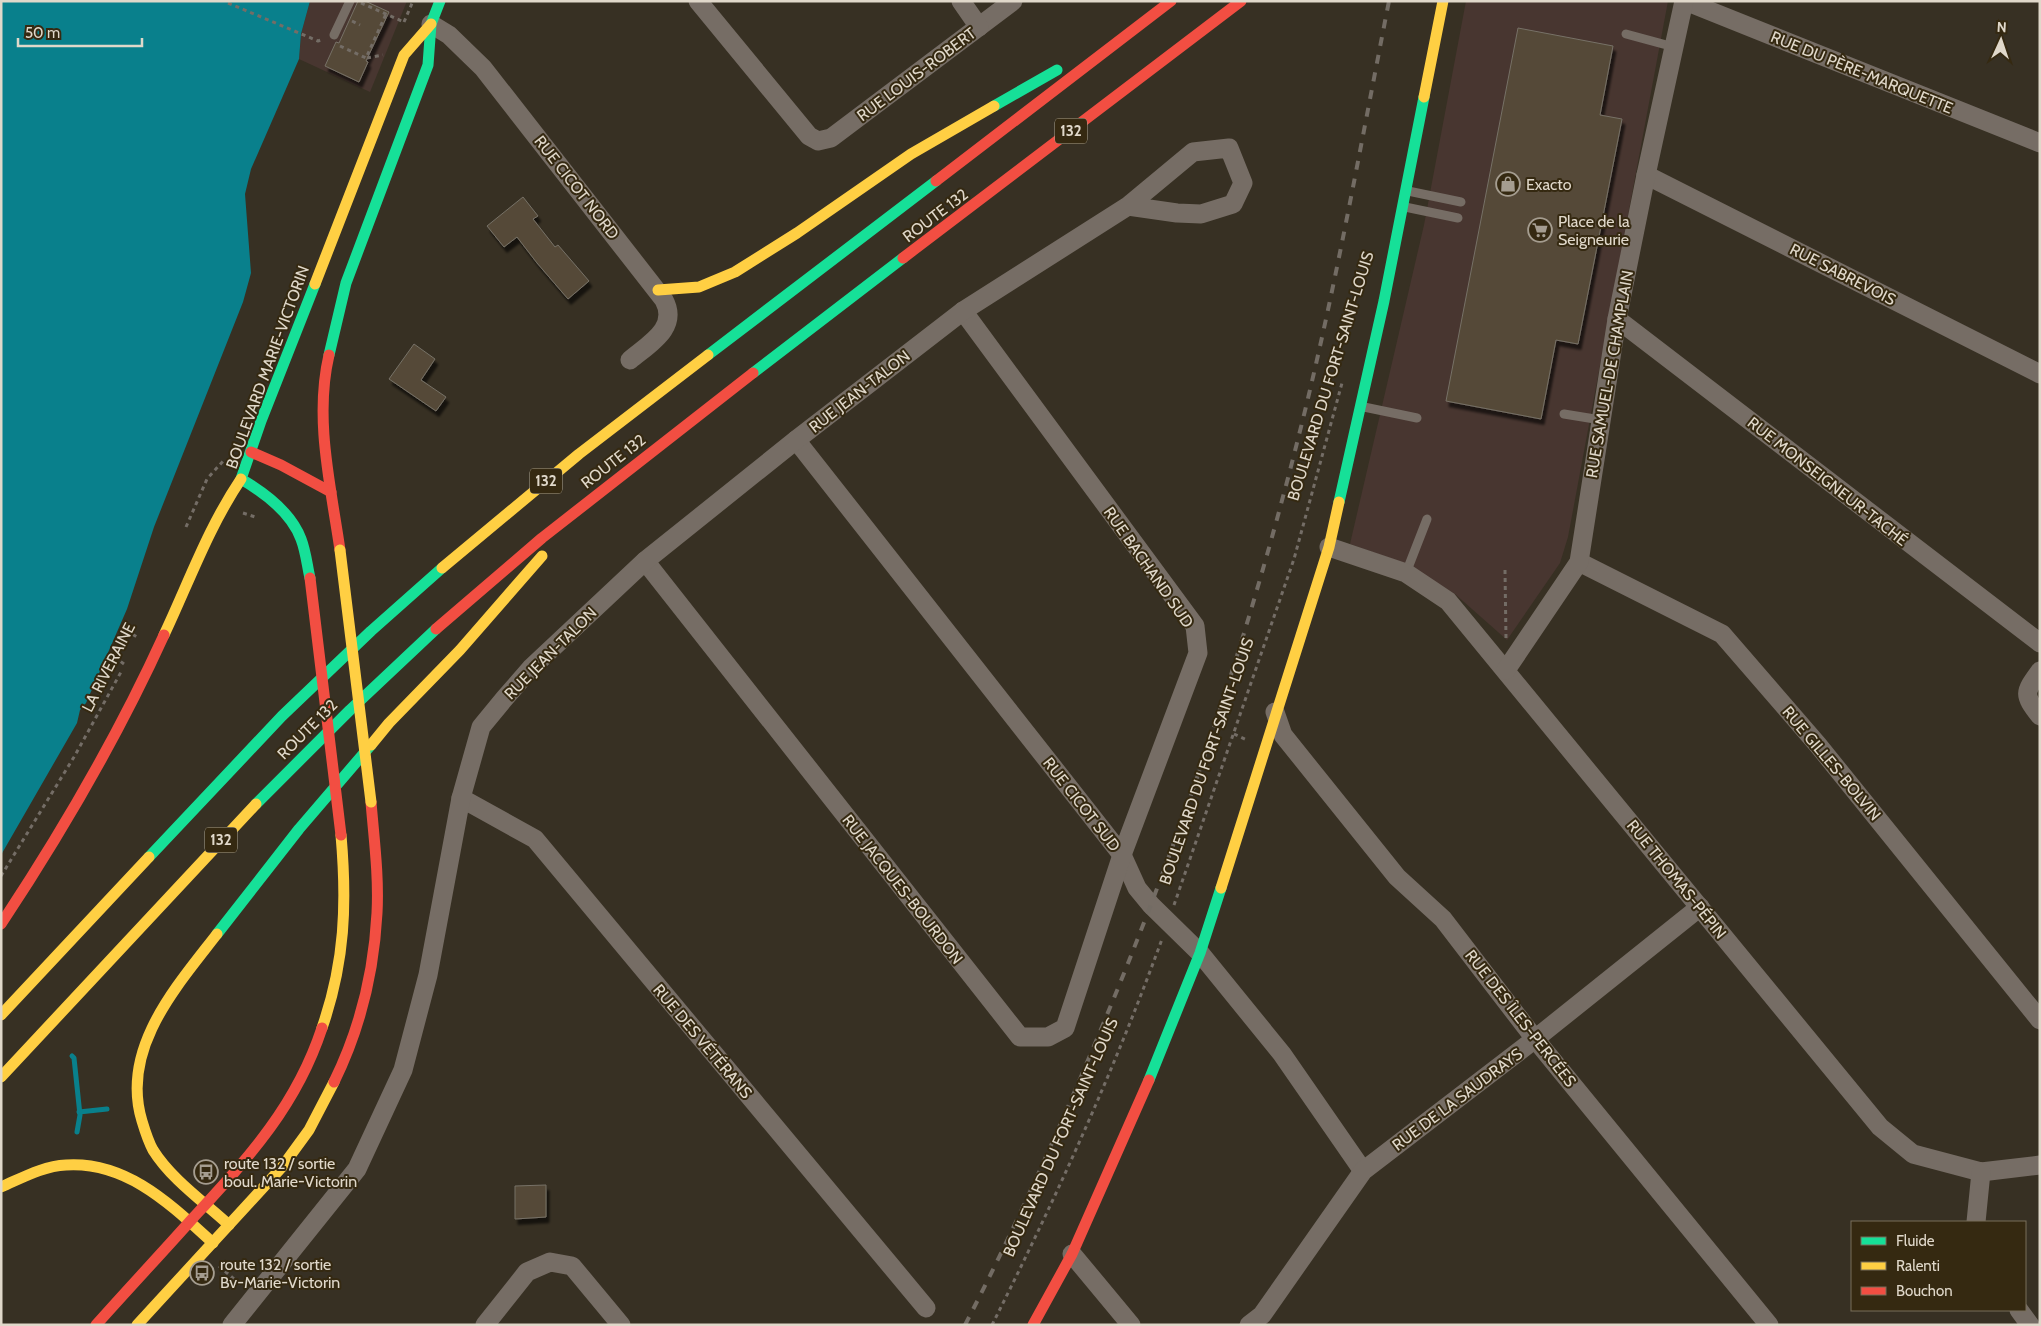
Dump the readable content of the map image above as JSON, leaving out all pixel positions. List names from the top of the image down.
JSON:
{
  "streets": {
    "main road": [
      "132",
      "ROUTE 132",
      "BOULEVARD MARIE-VICTORIN",
      "BOULEVARD DU FORT-SAINT-LOUIS"
    ],
    "street": [
      "RUE DU PÈRE-MARQUETTE",
      "RUE LOUIS-ROBERT",
      "RUE CICOT NORD",
      "RUE SABREVOIS",
      "RUE SAMUEL-DE CHAMPLAIN",
      "RUE JEAN-TALON",
      "RUE MONSEIGNEUR-TACHÉ",
      "RUE BACHAND SUD",
      "RUE GILLES-BOLVIN",
      "RUE CICOT SUD",
      "RUE THOMAS-PÉPIN",
      "RUE JACQUES-BOURDON",
      "RUE DES ÎLES-PERCÉES",
      "RUE DES VÉTÉRANS",
      "RUE DE LA SAUDRAYS"
    ],
    "path": ["LA RIVERAINE"]
  },
  "crossings": [
    ["RUE DU PÈRE-MARQUETTE", "RUE SAMUEL-DE CHAMPLAIN"],
    ["RUE CICOT NORD", "BOULEVARD MARIE-VICTORIN"],
    ["RUE SABREVOIS", "RUE SAMUEL-DE CHAMPLAIN"],
    ["RUE SAMUEL-DE CHAMPLAIN", "RUE MONSEIGNEUR-TACHÉ"],
    ["RUE SAMUEL-DE CHAMPLAIN", "RUE GILLES-BOLVIN"],
    ["RUE SAMUEL-DE CHAMPLAIN", "RUE THOMAS-PÉPIN"],
    ["BOULEVARD DU FORT-SAINT-LOUIS", "RUE CICOT SUD"],
    ["BOULEVARD DU FORT-SAINT-LOUIS", "RUE THOMAS-PÉPIN"],
    ["BOULEVARD DU FORT-SAINT-LOUIS", "RUE DES ÎLES-PERCÉES"],
    ["RUE JEAN-TALON", "RUE BACHAND SUD"],
    ["RUE JEAN-TALON", "RUE CICOT SUD"],
    ["RUE JEAN-TALON", "RUE JACQUES-BOURDON"],
    ["RUE JEAN-TALON", "RUE DES VÉTÉRANS"],
    ["RUE BACHAND SUD", "RUE CICOT SUD"],
    ["RUE BACHAND SUD", "RUE JACQUES-BOURDON"],
    ["RUE CICOT SUD", "RUE JACQUES-BOURDON"],
    ["RUE CICOT SUD", "RUE DE LA SAUDRAYS"],
    ["RUE THOMAS-PÉPIN", "RUE DE LA SAUDRAYS"],
    ["RUE DES ÎLES-PERCÉES", "RUE DE LA SAUDRAYS"]
  ],
  "places": {
    "shop": ["Exacto"],
    "supermarket": ["Place de la Seigneurie"],
    "bus stop": ["route 132 / sortie boul. Marie-Victorin", "route 132 / sortie Bv-Marie-Victorin"]
  },
  "legend": ["Fluide", "Ralenti", "Bouchon"],
  "scale_bar": "50 m",
  "north": "top"
}
